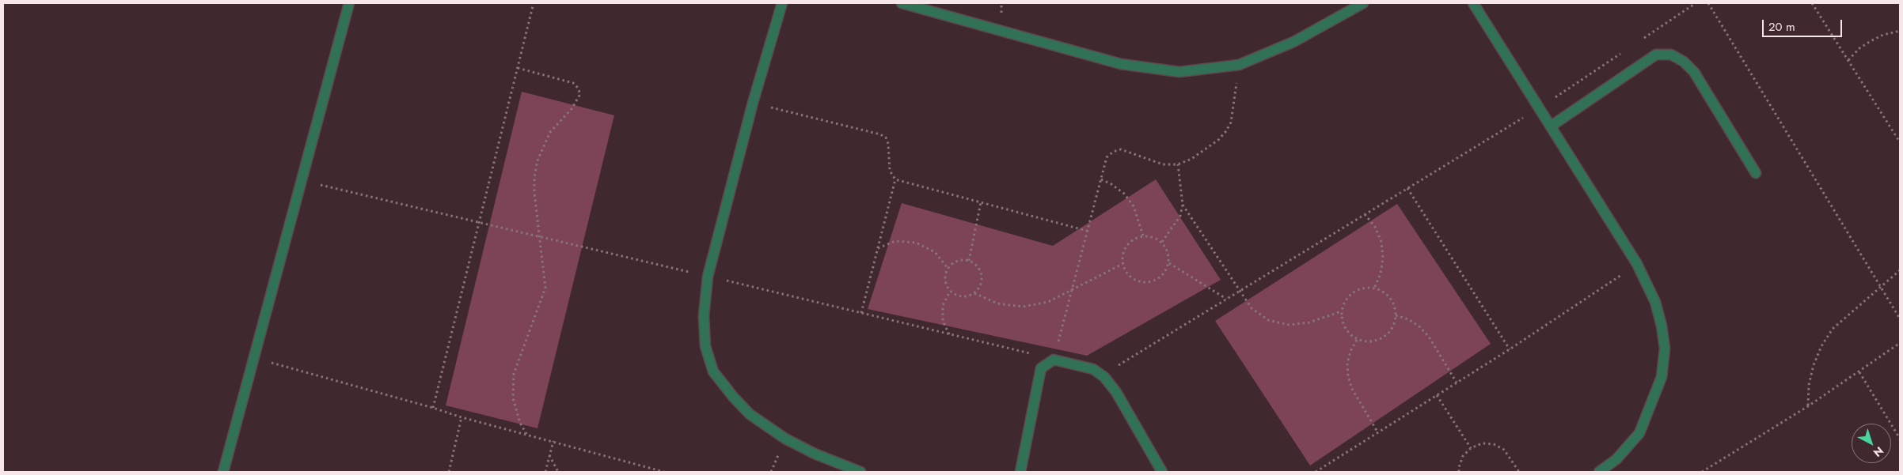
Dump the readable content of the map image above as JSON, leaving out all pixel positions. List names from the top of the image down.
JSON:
{
  "scale_bar": "20 m",
  "north": "bottom right"
}
